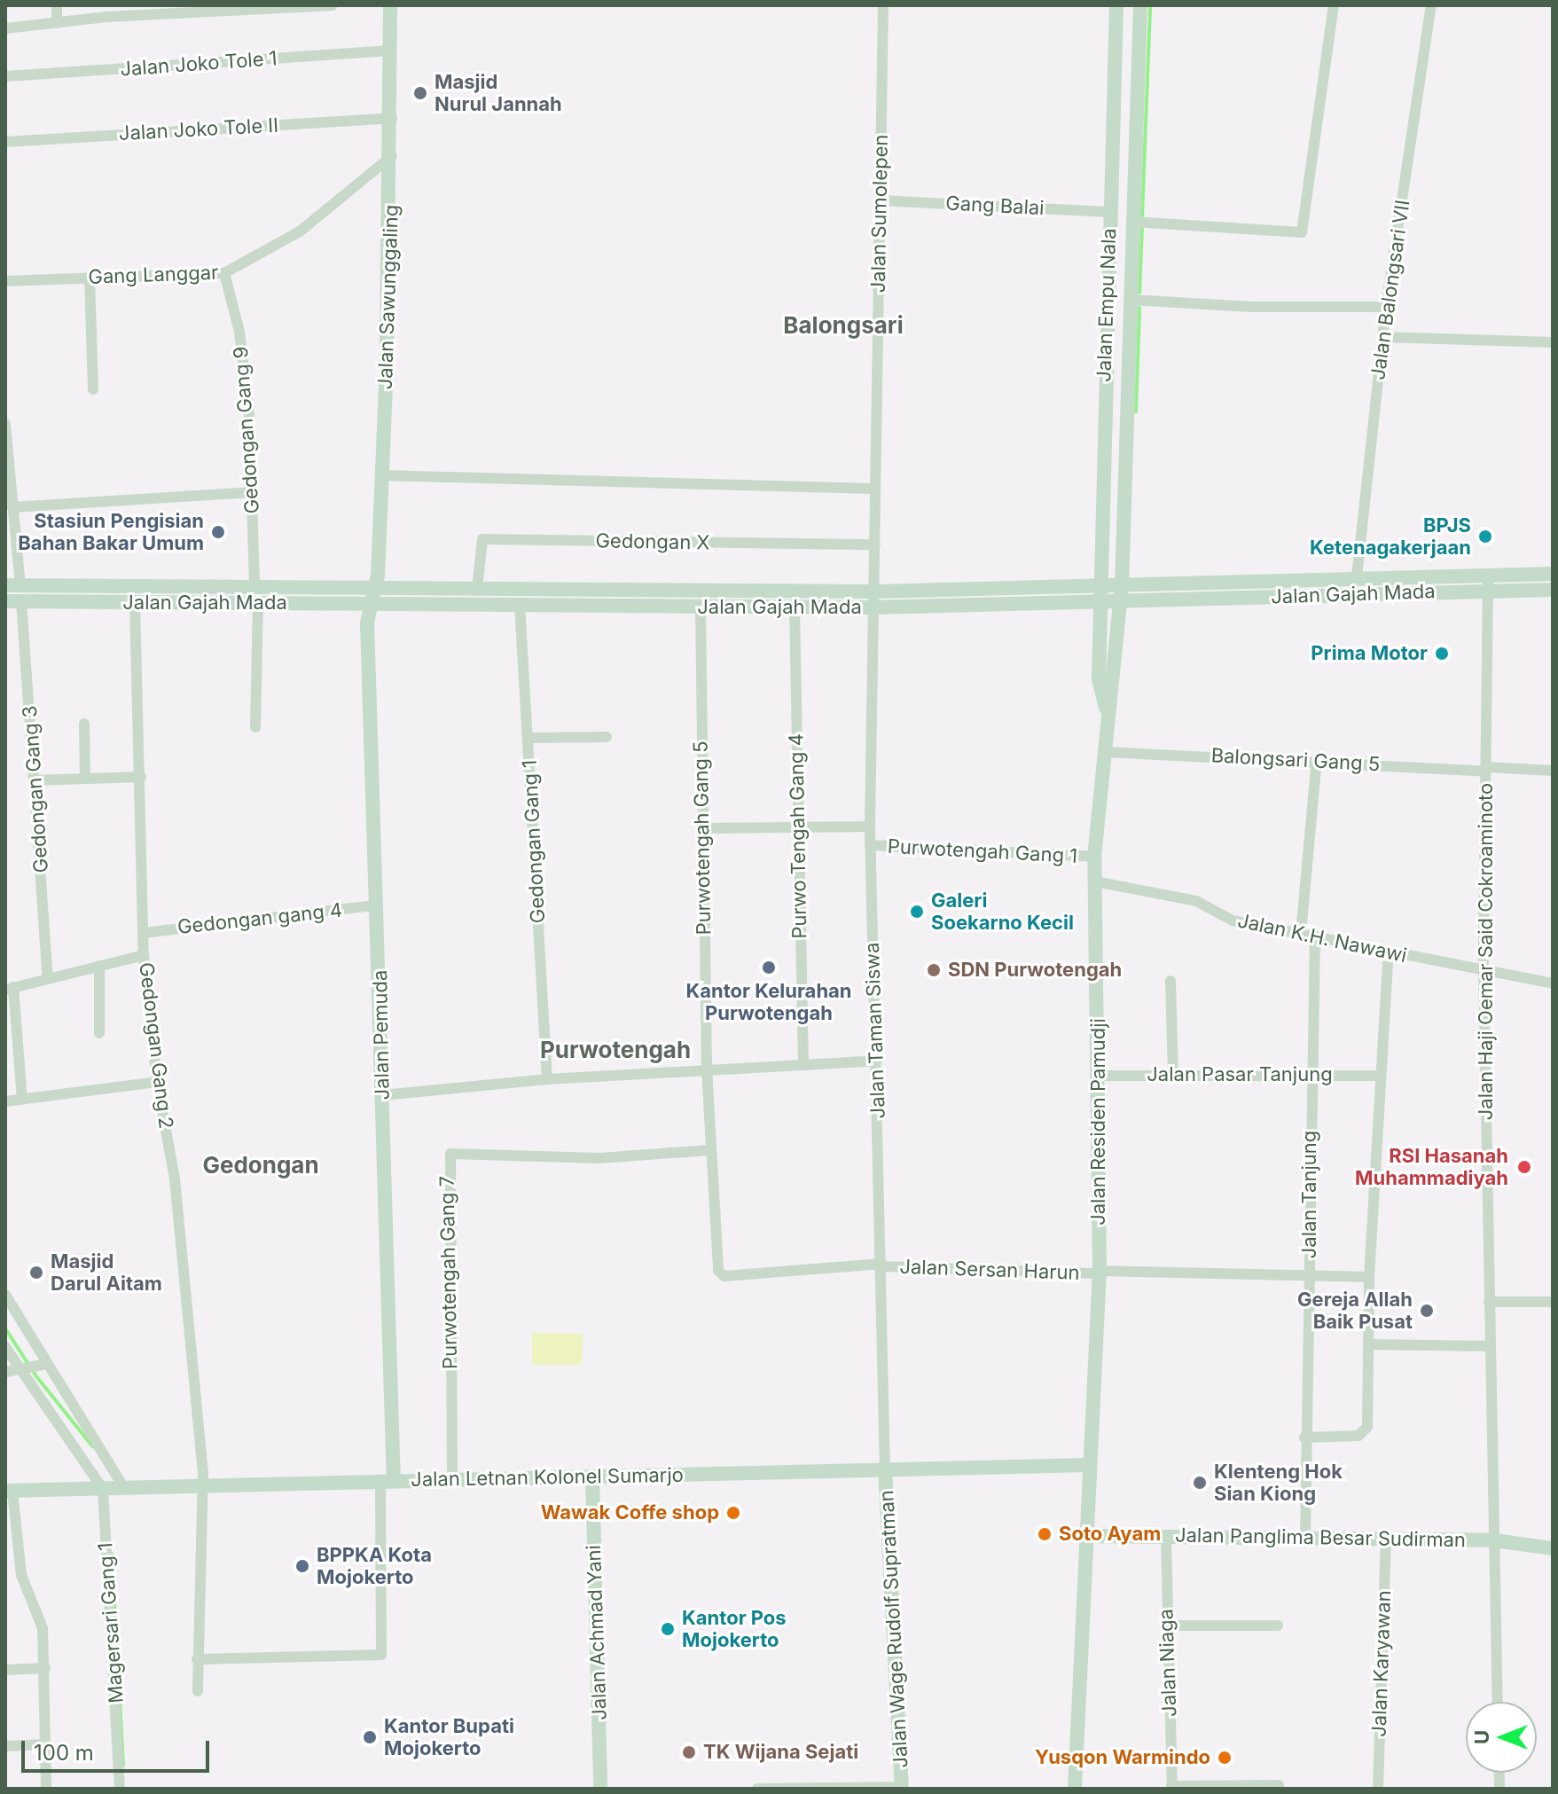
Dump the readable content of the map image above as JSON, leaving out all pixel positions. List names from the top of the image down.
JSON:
{
  "streets": {
    "main road": [
      "Jalan Sawunggaling",
      "Jalan Empu Nala",
      "Jalan Gajah Mada",
      "Jalan Pemuda",
      "Jalan Residen Pamudji",
      "Jalan Letnan Kolonel Sumarjo",
      "Jalan Panglima Besar Sudirman",
      "Jalan Wage Rudolf Supratman",
      "Jalan Achmad Yani"
    ],
    "street": [
      "Jalan Joko Tole 1",
      "Jalan Joko Tole II",
      "Gang Balai",
      "Jalan Sumolepen",
      "Gang Langgar",
      "Jalan Balongsari VII",
      "Gedongan Gang 9",
      "Gedongan X",
      "Balongsari Gang 5",
      "Gedongan Gang 3",
      "Purwo Tengah Gang 4",
      "Purwotengah Gang 5",
      "Gedongan Gang 1",
      "Purwotengah Gang 1",
      "Gedongan gang 4",
      "Jalan K.H. Nawawi",
      "Jalan Haji Oemar Said Cokroaminoto",
      "Jalan Taman Siswa",
      "Gedongan Gang 2",
      "Jalan Pasar Tanjung",
      "Jalan Tanjung",
      "Jalan Sersan Harun",
      "Purwotengah Gang 7",
      "Magersari Gang 1",
      "Jalan Niaga",
      "Jalan Karyawan"
    ]
  },
  "crossings": [
    ["Jalan Joko Tole 1", "Jalan Sawunggaling"],
    ["Jalan Joko Tole II", "Jalan Sawunggaling"],
    ["Gang Balai", "Jalan Sumolepen"],
    ["Gang Balai", "Jalan Empu Nala"],
    ["Jalan Sumolepen", "Gedongan X"],
    ["Jalan Sumolepen", "Jalan Gajah Mada"],
    ["Jalan Sumolepen", "Jalan Taman Siswa"],
    ["Gang Langgar", "Jalan Sawunggaling"],
    ["Gang Langgar", "Gedongan Gang 9"],
    ["Jalan Balongsari VII", "Jalan Gajah Mada"],
    ["Jalan Sawunggaling", "Jalan Gajah Mada"],
    ["Jalan Sawunggaling", "Jalan Pemuda"],
    ["Jalan Empu Nala", "Jalan Gajah Mada"],
    ["Jalan Empu Nala", "Jalan Residen Pamudji"],
    ["Gedongan Gang 9", "Jalan Gajah Mada"],
    ["Gedongan X", "Jalan Gajah Mada"],
    ["Jalan Gajah Mada", "Gedongan Gang 3"],
    ["Jalan Gajah Mada", "Purwo Tengah Gang 4"],
    ["Jalan Gajah Mada", "Purwotengah Gang 5"],
    ["Jalan Gajah Mada", "Gedongan Gang 1"],
    ["Jalan Gajah Mada", "Jalan Haji Oemar Said Cokroaminoto"],
    ["Jalan Gajah Mada", "Jalan Taman Siswa"],
    ["Jalan Gajah Mada", "Jalan Pemuda"],
    ["Jalan Gajah Mada", "Gedongan Gang 2"],
    ["Jalan Gajah Mada", "Jalan Residen Pamudji"],
    ["Balongsari Gang 5", "Jalan Haji Oemar Said Cokroaminoto"],
    ["Balongsari Gang 5", "Jalan Residen Pamudji"],
    ["Purwotengah Gang 5", "Jalan Sersan Harun"],
    ["Purwotengah Gang 5", "Purwotengah Gang 7"],
    ["Purwotengah Gang 1", "Jalan Taman Siswa"],
    ["Purwotengah Gang 1", "Jalan Residen Pamudji"],
    ["Gedongan gang 4", "Jalan Pemuda"],
    ["Gedongan gang 4", "Gedongan Gang 2"],
    ["Jalan K.H. Nawawi", "Jalan Haji Oemar Said Cokroaminoto"],
    ["Jalan K.H. Nawawi", "Jalan Residen Pamudji"],
    ["Jalan K.H. Nawawi", "Jalan Tanjung"],
    ["Jalan Haji Oemar Said Cokroaminoto", "Jalan Panglima Besar Sudirman"],
    ["Jalan Taman Siswa", "Jalan Sersan Harun"],
    ["Jalan Taman Siswa", "Jalan Letnan Kolonel Sumarjo"],
    ["Jalan Taman Siswa", "Jalan Wage Rudolf Supratman"],
    ["Jalan Pemuda", "Jalan Letnan Kolonel Sumarjo"],
    ["Gedongan Gang 2", "Jalan Letnan Kolonel Sumarjo"],
    ["Jalan Pasar Tanjung", "Jalan Residen Pamudji"],
    ["Jalan Pasar Tanjung", "Jalan Tanjung"],
    ["Jalan Residen Pamudji", "Jalan Sersan Harun"],
    ["Jalan Residen Pamudji", "Jalan Letnan Kolonel Sumarjo"],
    ["Jalan Residen Pamudji", "Jalan Panglima Besar Sudirman"],
    ["Jalan Tanjung", "Jalan Sersan Harun"],
    ["Jalan Tanjung", "Jalan Panglima Besar Sudirman"],
    ["Jalan Sersan Harun", "Purwotengah Gang 7"],
    ["Purwotengah Gang 7", "Jalan Letnan Kolonel Sumarjo"],
    ["Jalan Letnan Kolonel Sumarjo", "Magersari Gang 1"],
    ["Jalan Letnan Kolonel Sumarjo", "Jalan Wage Rudolf Supratman"],
    ["Jalan Letnan Kolonel Sumarjo", "Jalan Achmad Yani"],
    ["Jalan Panglima Besar Sudirman", "Jalan Niaga"],
    ["Jalan Panglima Besar Sudirman", "Jalan Karyawan"]
  ],
  "districts": ["Balongsari", "Purwotengah", "Gedongan"],
  "places": [
    "Masjid Nurul Jannah",
    "Stasiun Pengisian Bahan Bakar Umum",
    "BPJS Ketenagakerjaan",
    "Prima Motor",
    "Galeri Soekarno Kecil",
    "Kantor Kelurahan Purwotengah",
    "SDN Purwotengah",
    "RSI Hasanah Muhammadiyah",
    "Masjid Darul Aitam",
    "Gereja Allah Baik Pusat",
    "Klenteng Hok Sian Kiong",
    "Wawak Coffe shop",
    "Soto Ayam",
    "BPPKA Kota Mojokerto",
    "Kantor Pos Mojokerto",
    "Kantor Bupati Mojokerto",
    "TK Wijana Sejati",
    "Yusqon Warmindo"
  ],
  "scale_bar": "100 m",
  "north": "left"
}
